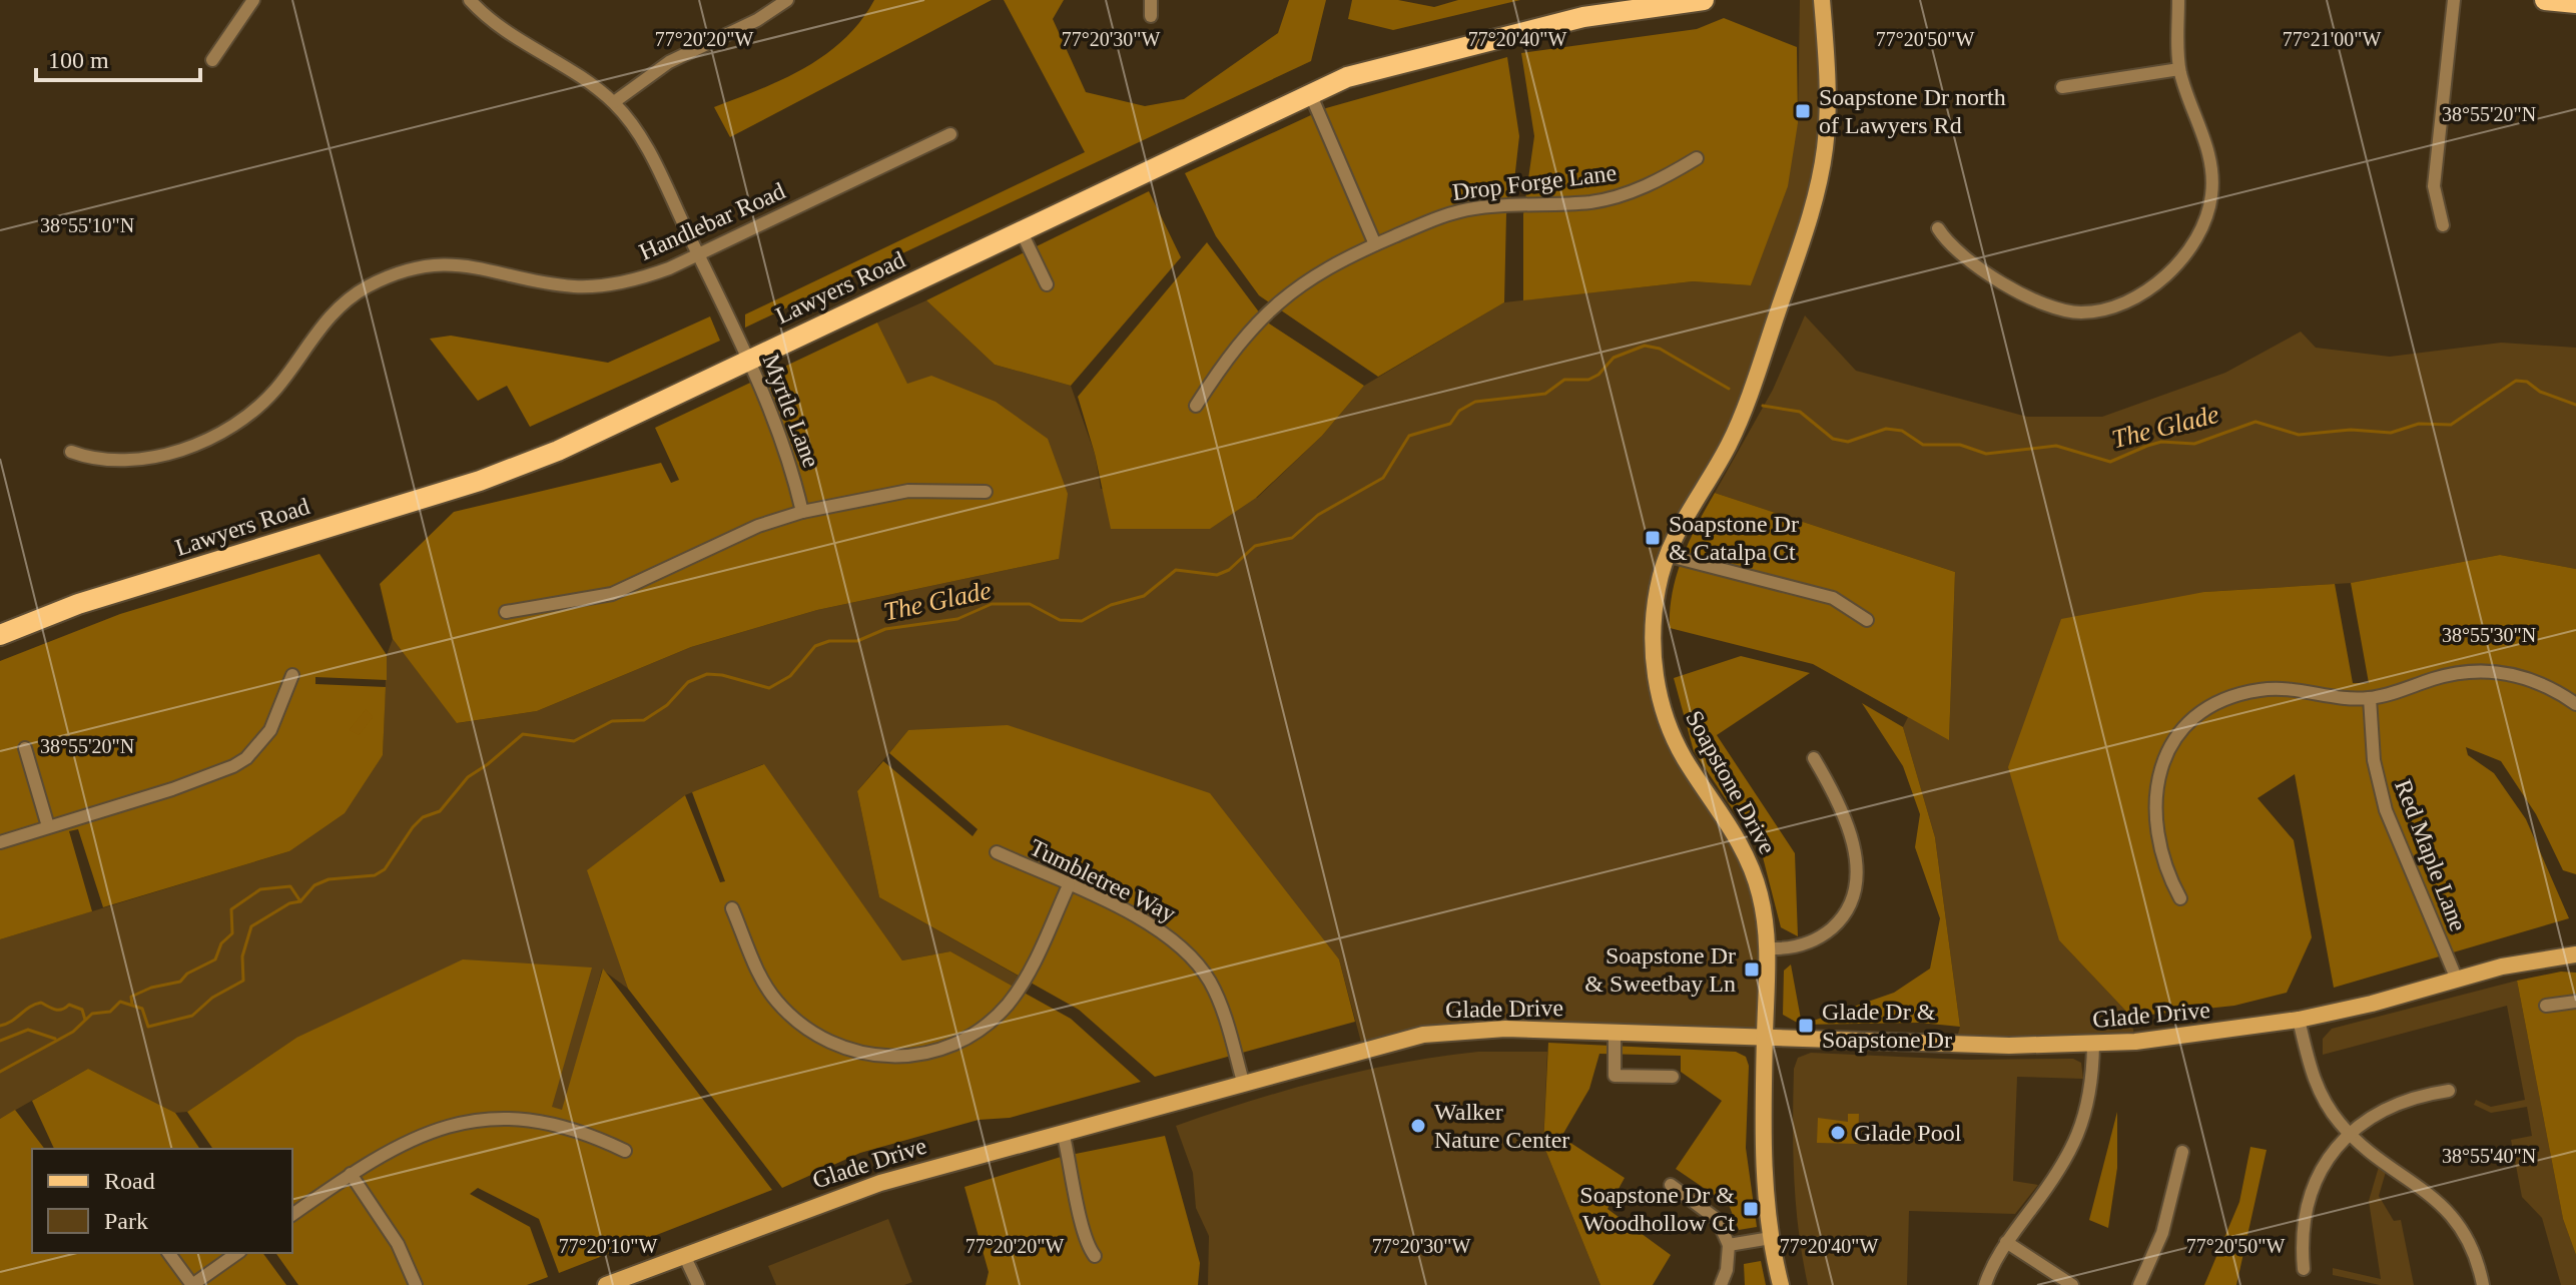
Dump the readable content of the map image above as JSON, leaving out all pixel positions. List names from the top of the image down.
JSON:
{
  "streets": {
    "main road": ["Lawyers Road"],
    "street": [
      "Drop Forge Lane",
      "Handlebar Road",
      "Myrtle Lane",
      "Soapstone Drive",
      "Red Maple Lane",
      "Tumbletree Way",
      "Glade Drive"
    ]
  },
  "crossings": [
    ["Handlebar Road", "Myrtle Lane"],
    ["Lawyers Road", "Myrtle Lane"],
    ["Soapstone Drive", "Glade Drive"],
    ["Red Maple Lane", "Glade Drive"],
    ["Tumbletree Way", "Glade Drive"]
  ],
  "water": ["The Glade"],
  "places": {
    "transit": [
      "Soapstone Dr north of Lawyers Rd",
      "Soapstone Dr & Catalpa Ct",
      "Soapstone Dr & Sweetbay Ln",
      "Glade Dr & Soapstone Dr",
      "Soapstone Dr & Woodhollow Ct"
    ],
    "other": ["Walker Nature Center", "Glade Pool"]
  },
  "legend": ["Road", "Park"],
  "scale_bar": "100 m",
  "coordinates": [
    "77°20'20\"W",
    "77°20'30\"W",
    "77°20'40\"W",
    "77°20'50\"W",
    "77°21'00\"W",
    "38°55'20\"N",
    "38°55'10\"N",
    "38°55'30\"N",
    "38°55'40\"N",
    "77°20'10\"W"
  ]
}
